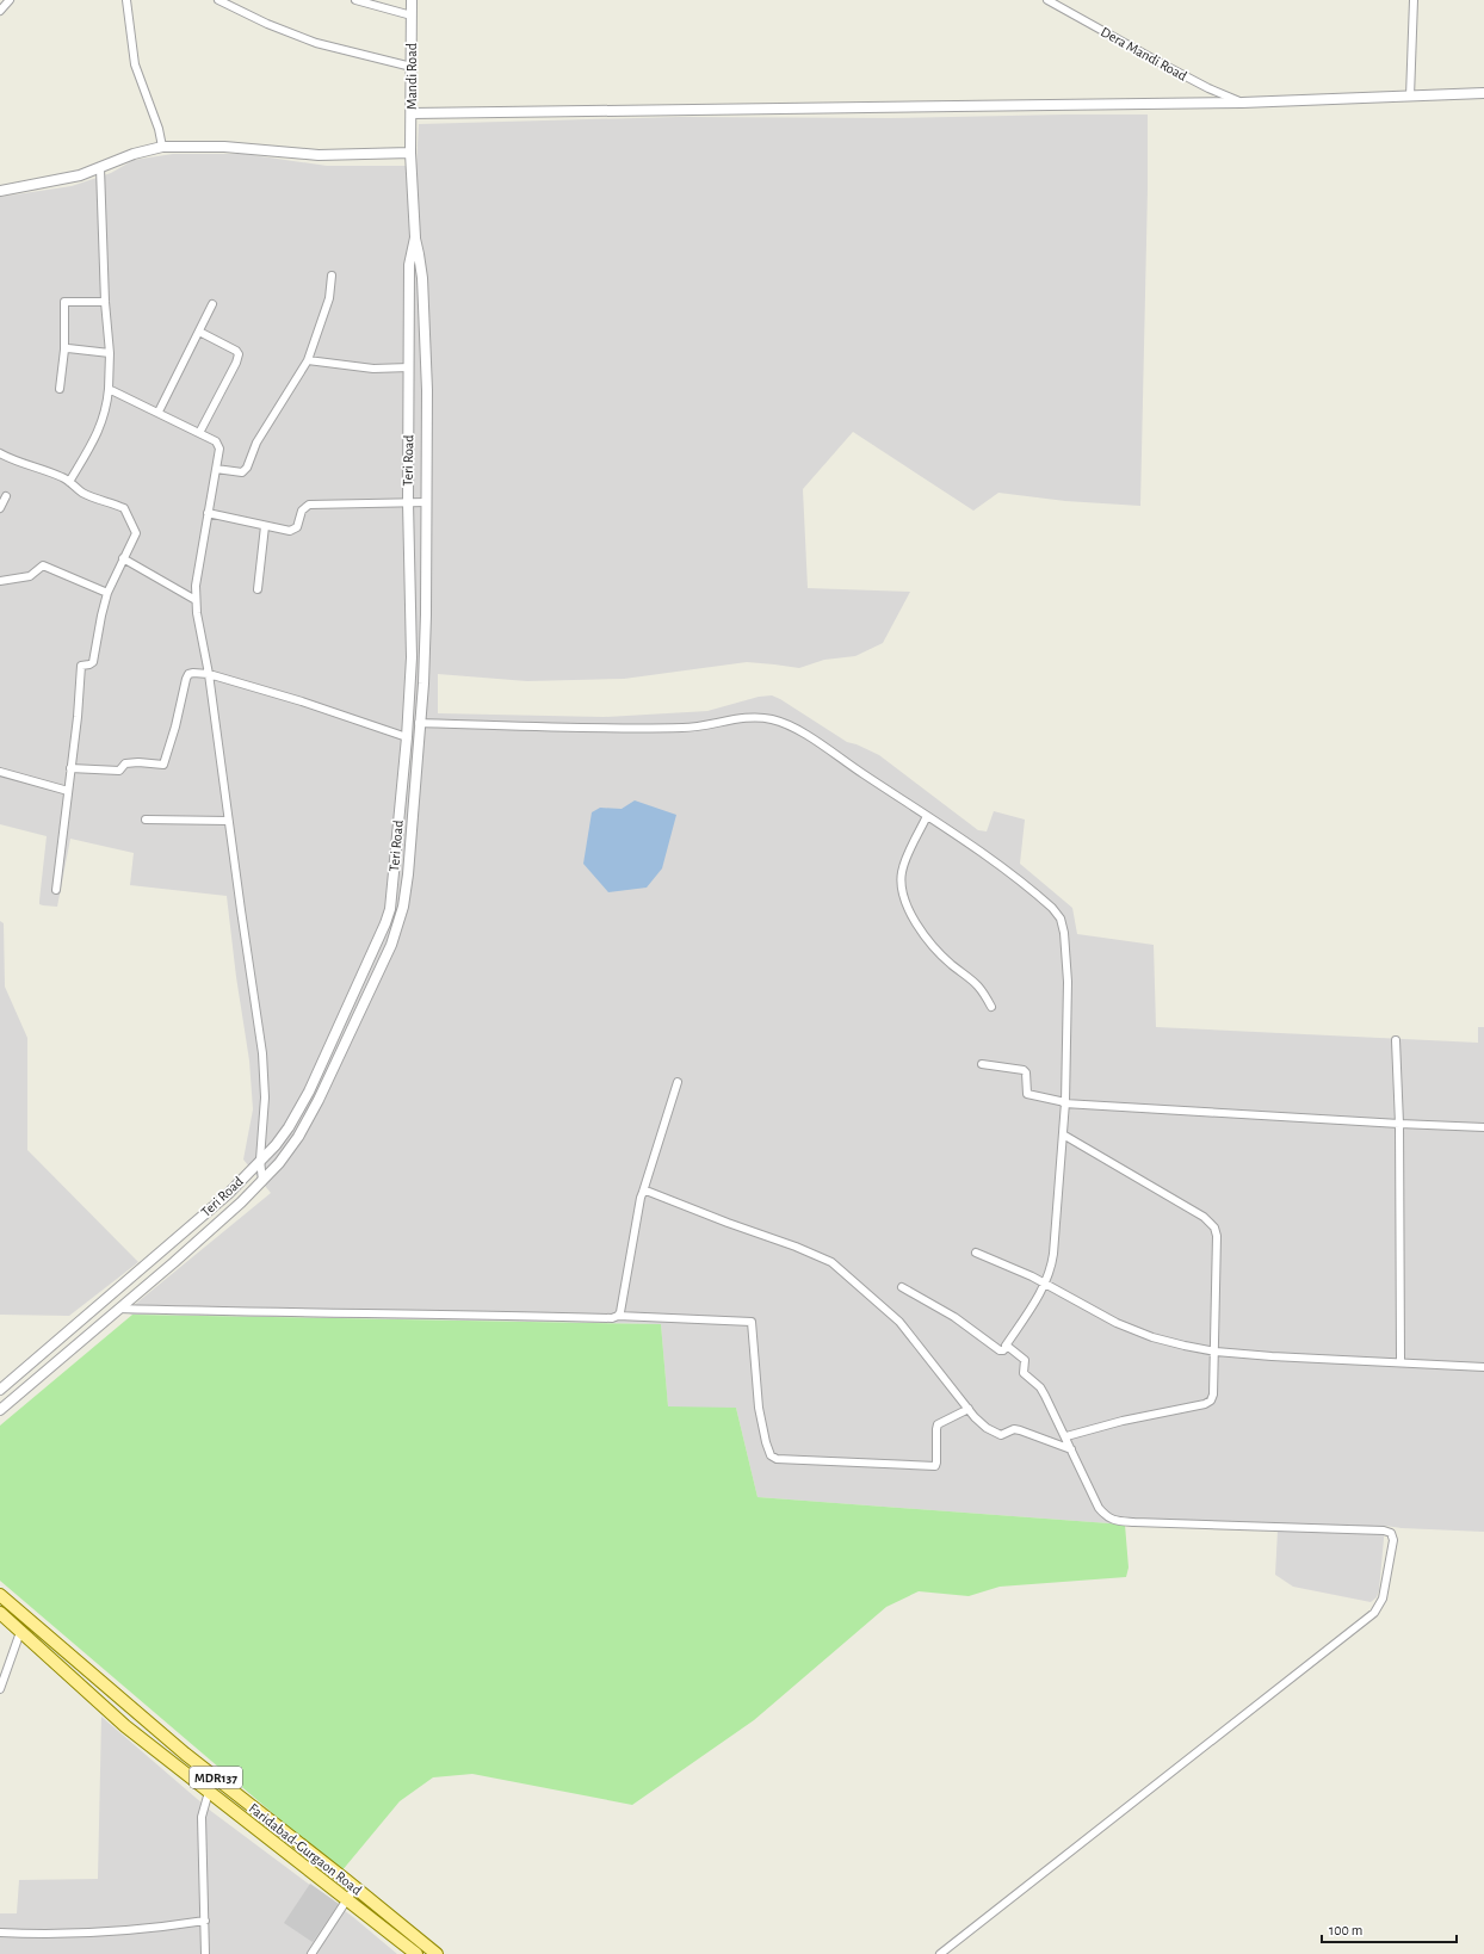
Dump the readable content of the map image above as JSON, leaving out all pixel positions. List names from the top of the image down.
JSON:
{
  "streets": {
    "main road": ["MDR137", "Faridabad-Gurgaon Road"],
    "street": ["Dera Mandi Road", "Mandi Road", "Teri Road"]
  },
  "crossings": [
    ["Mandi Road", "Teri Road"]
  ],
  "scale_bar": "100 m"
}
